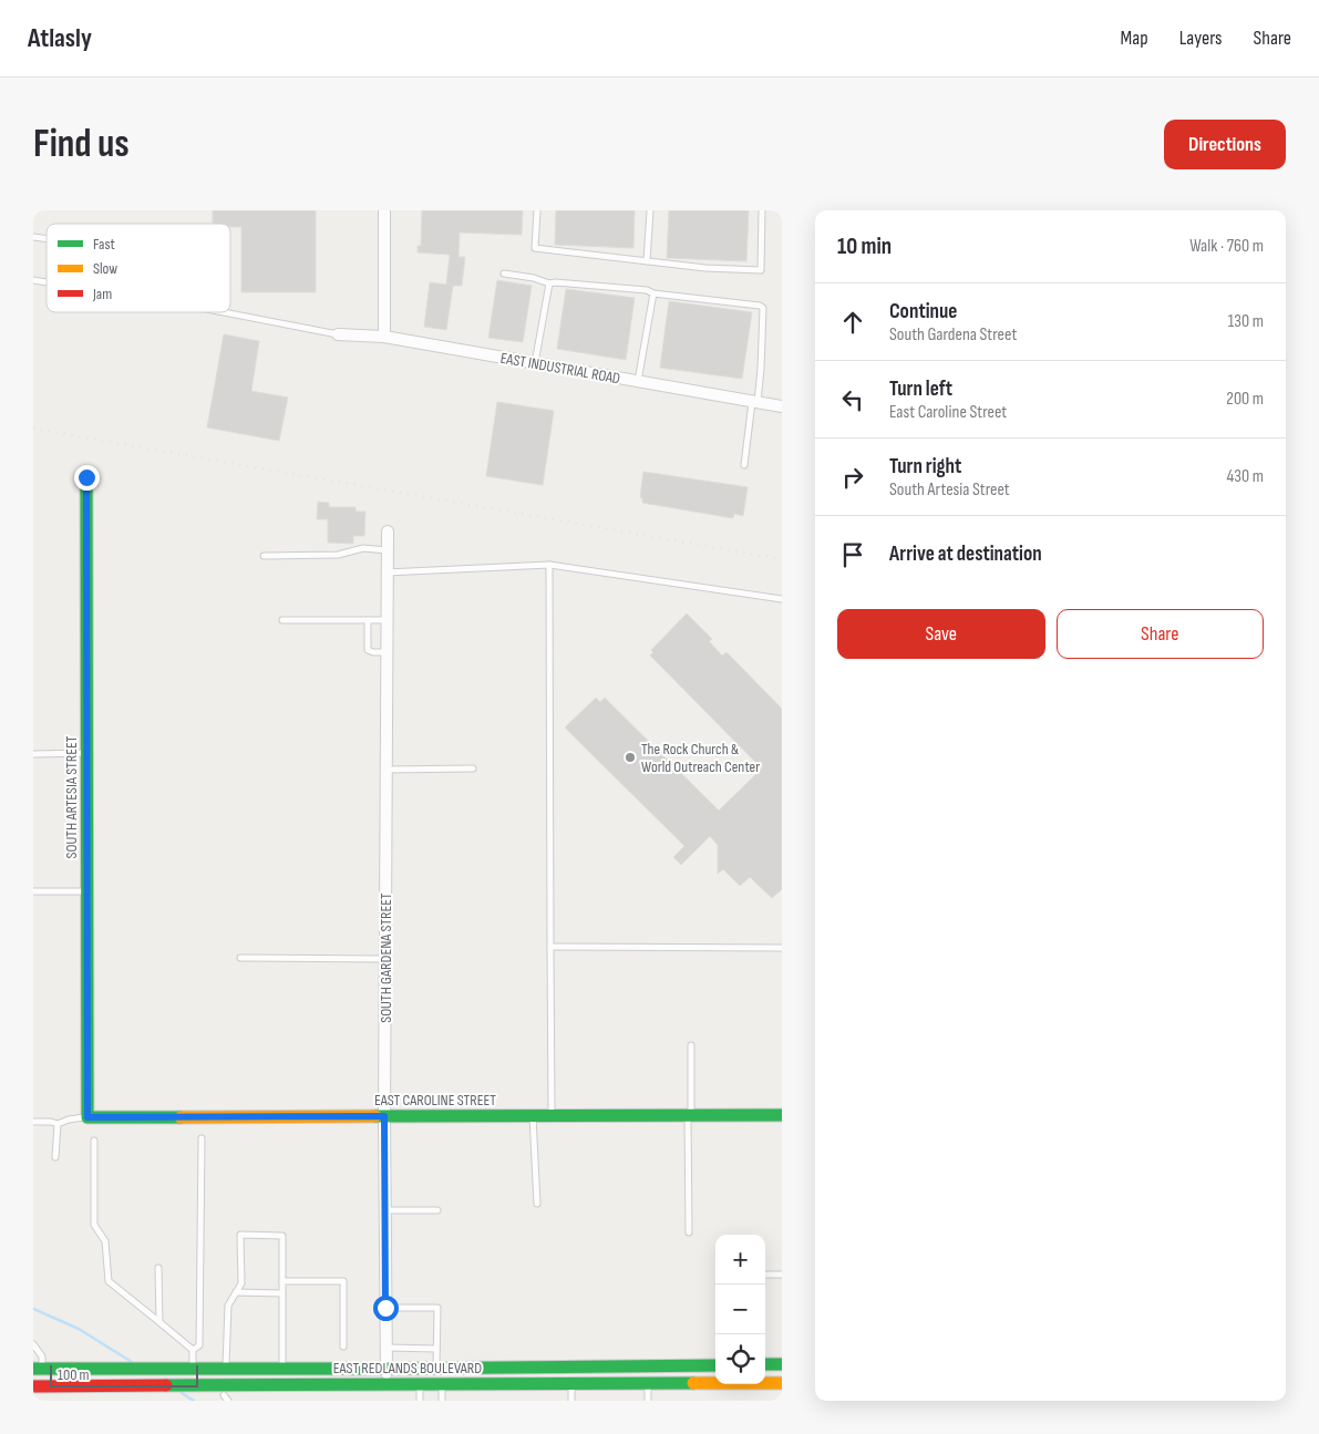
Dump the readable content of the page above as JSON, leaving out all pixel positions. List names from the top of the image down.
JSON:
{
  "streets": {
    "main road": ["SOUTH ARTESIA STREET", "EAST CAROLINE STREET", "EAST REDLANDS BOULEVARD"],
    "street": ["EAST INDUSTRIAL ROAD", "SOUTH GARDENA STREET"]
  },
  "crossings": [
    ["SOUTH ARTESIA STREET", "EAST CAROLINE STREET"],
    ["SOUTH GARDENA STREET", "EAST CAROLINE STREET"],
    ["SOUTH GARDENA STREET", "EAST REDLANDS BOULEVARD"]
  ],
  "places": ["The Rock Church & World Outreach Center"],
  "legend": ["Fast", "Slow", "Jam"],
  "scale_bar": "100 m",
  "page": {
    "header": "Atlasly",
    "nav": ["Map", "Layers", "Share"],
    "buttons": [
      "Directions",
      ["Save", "Share"]
    ],
    "title": "Find us",
    "heading": ["10 min", "Walk · 760 m"],
    "list": [
      ["Continue", "South Gardena Street", "130 m"],
      ["Turn left", "East Caroline Street", "200 m"],
      ["Turn right", "South Artesia Street", "430 m"],
      "Arrive at destination"
    ],
    "map_buttons": ["+", "−"],
    "scale": "100 m"
  }
}
